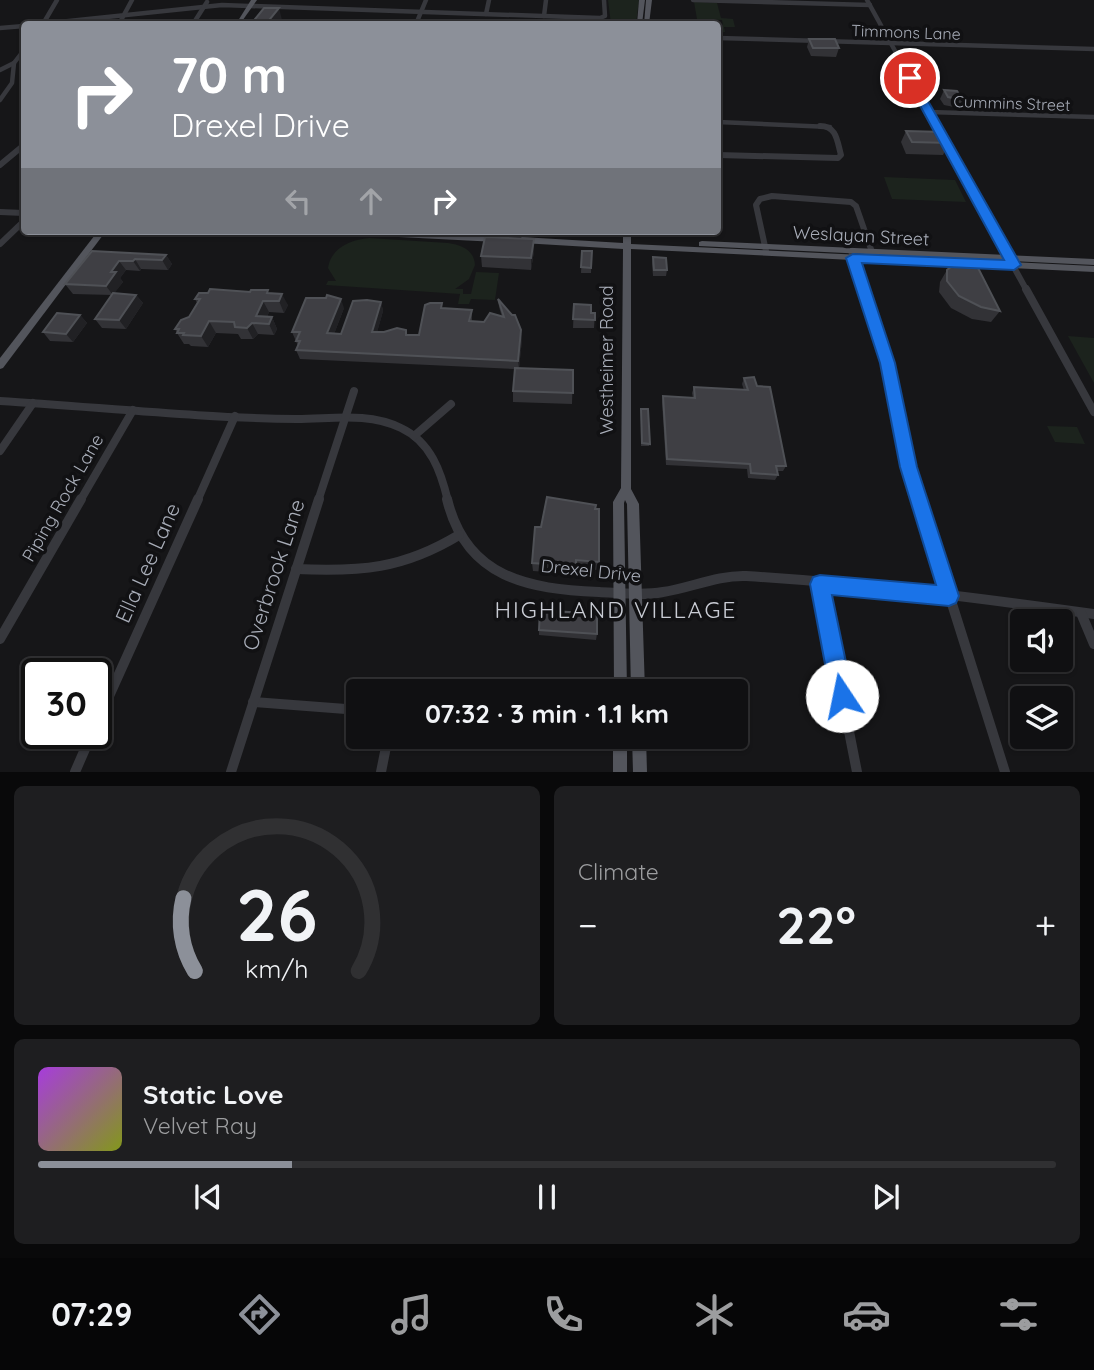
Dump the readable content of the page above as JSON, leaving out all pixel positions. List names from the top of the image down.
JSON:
{
  "streets": {
    "main road": ["Weslayan Street", "Westheimer Road"],
    "street": [
      "Timmons Lane",
      "Cummins Street",
      "Piping Rock Lane",
      "Ella Lee Lane",
      "Drexel Drive",
      "Overbrook Lane"
    ]
  },
  "crossings": [
    ["Weslayan Street", "Westheimer Road"],
    ["Westheimer Road", "Drexel Drive"],
    ["Piping Rock Lane", "Drexel Drive"],
    ["Ella Lee Lane", "Drexel Drive"],
    ["Drexel Drive", "Overbrook Lane"]
  ],
  "districts": ["HIGHLAND VILLAGE"],
  "page": {
    "turn": ["70 m", "Drexel Drive"],
    "limit": "30",
    "trip": "07:32 · 3 min · 1.1 km",
    "tile": "Climate",
    "heat": ["−", "22°", "+"],
    "song": ["Static Love", "Velvet Ray"],
    "tabs": "07:29",
    "gauge": ["26", "km/h"]
  }
}
